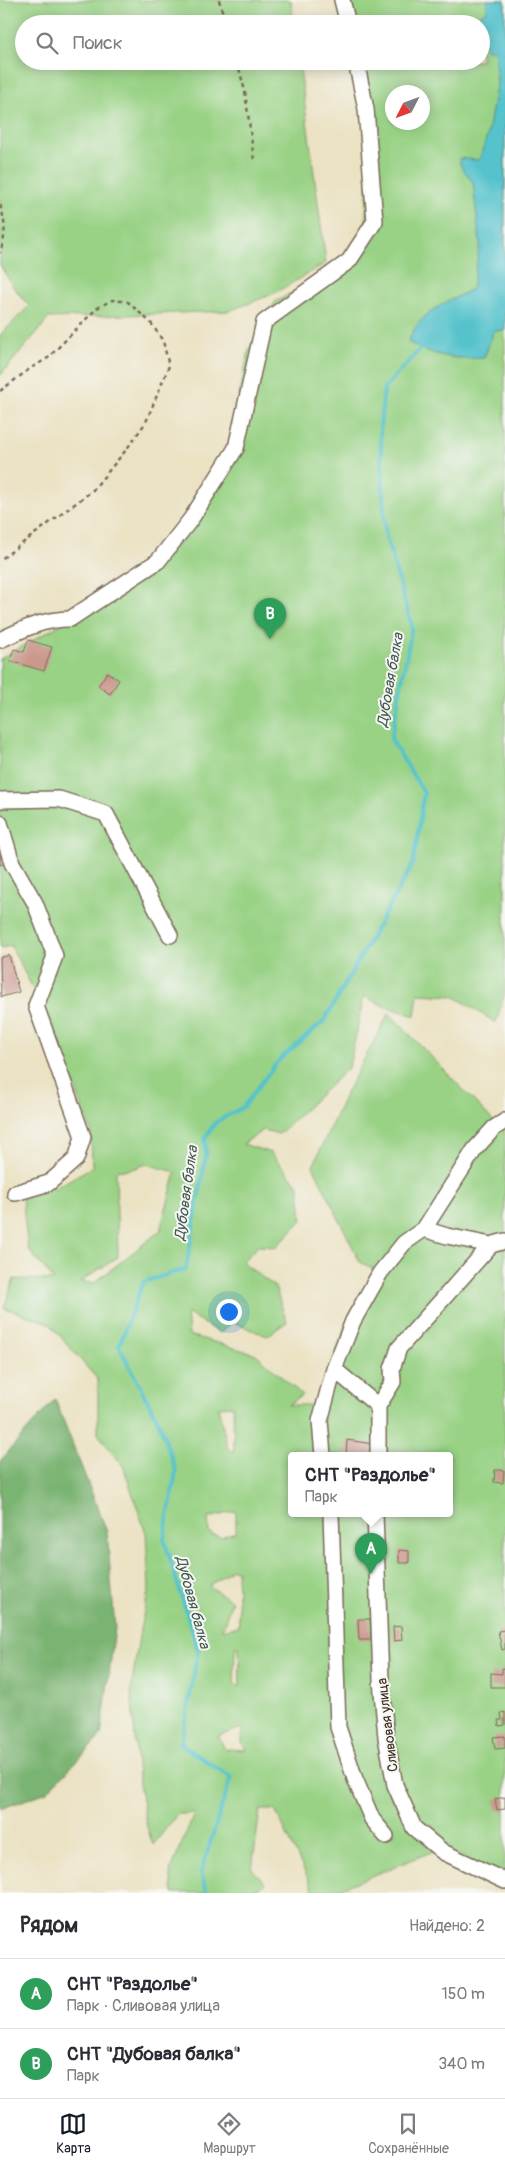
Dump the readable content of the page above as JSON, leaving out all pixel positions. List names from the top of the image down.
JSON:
{
  "streets": {
    "street": ["Сливовая улица"]
  },
  "water": ["Дубовая балка"],
  "north": "bottom left",
  "page": {
    "search": "Поиск",
    "pins": ["B", "A"],
    "popup": ["СНТ \"Раздолье\"", "Парк"],
    "heading": ["Рядом", "Найдено: 2"],
    "list": [
      {
        "mark": "A",
        "name": "СНТ \"Раздолье\"",
        "note": "Парк · Сливовая улица",
        "value": "150 m"
      },
      {
        "mark": "B",
        "name": "СНТ \"Дубовая балка\"",
        "note": "Парк",
        "value": "340 m"
      }
    ],
    "nav": ["Карта", "Маршрут", "Сохранённые"]
  }
}
